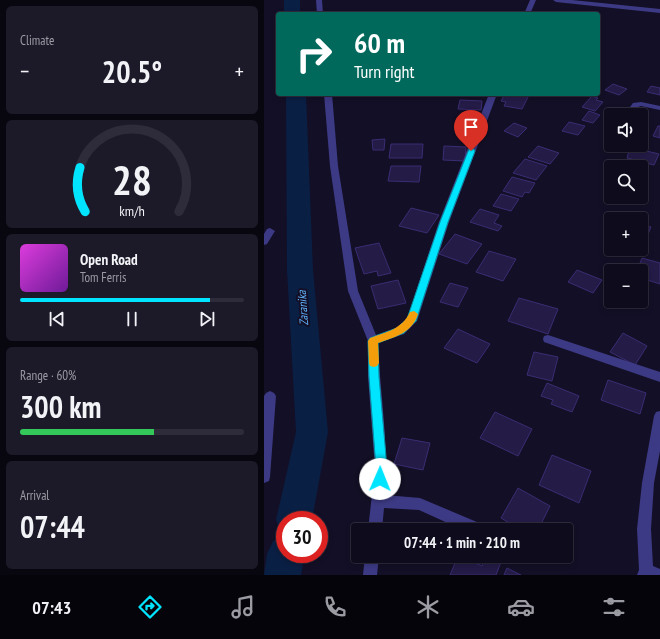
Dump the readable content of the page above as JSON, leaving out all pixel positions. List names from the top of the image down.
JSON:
{
  "water": ["Zaranika"],
  "page": {
    "tile": [
      "Climate",
      ["Range · 60%", "300 km"],
      ["Arrival", "07:44"]
    ],
    "turn": ["60 m", "Turn right"],
    "heat": ["−", "20.5°", "+"],
    "map_buttons": ["+", "−"],
    "song": ["Open Road", "Tom Ferris"],
    "limit": "30",
    "trip": "07:44 · 1 min · 210 m",
    "tabs": "07:43",
    "gauge": ["28", "km/h"]
  }
}
